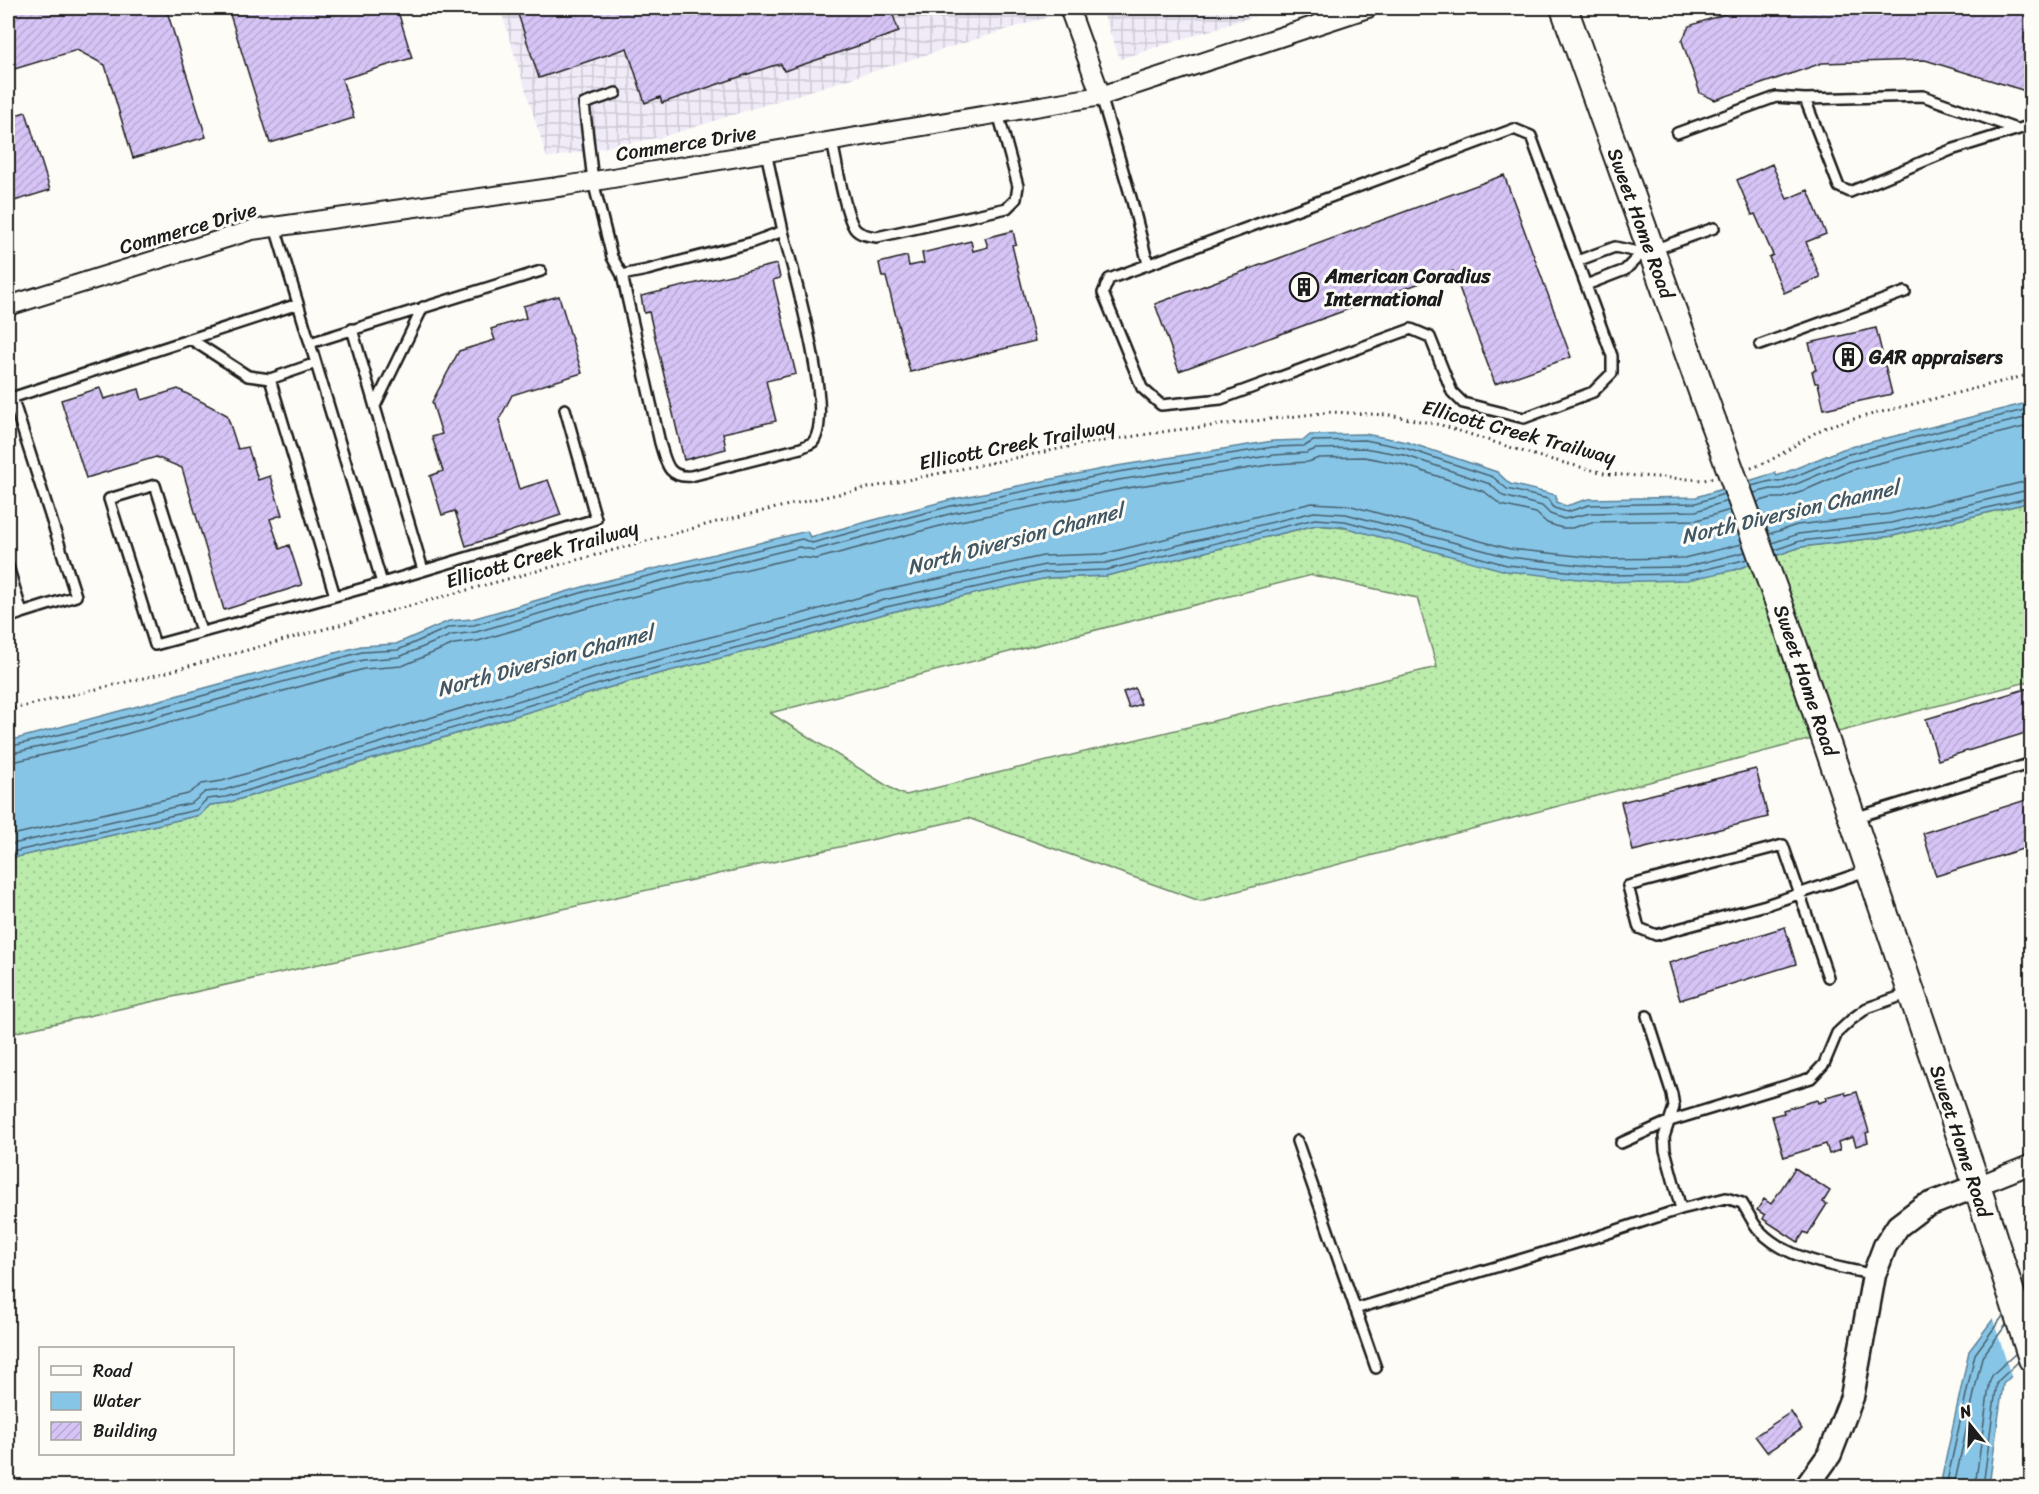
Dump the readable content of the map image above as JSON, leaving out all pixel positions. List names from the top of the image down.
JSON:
{
  "streets": {
    "main road": ["Sweet Home Road"],
    "street": ["Commerce Drive"],
    "path": ["Ellicott Creek Trailway"]
  },
  "water": ["North Diversion Channel"],
  "places": {
    "building": ["American Coradius International", "GAR appraisers"]
  },
  "legend": ["Road", "Water", "Building"],
  "north": "top"
}
